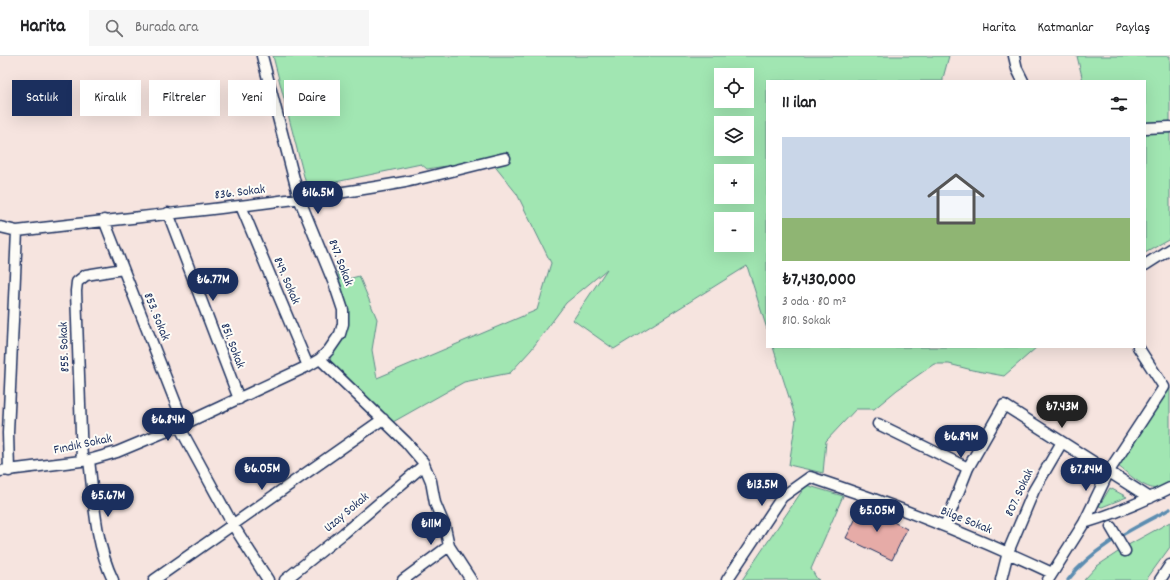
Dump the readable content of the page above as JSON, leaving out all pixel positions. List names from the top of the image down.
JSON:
{
  "streets": {
    "street": [
      "836. Sokak",
      "847. Sokak",
      "849. Sokak",
      "853. Sokak",
      "851. Sokak",
      "855. Sokak",
      "Fındık Sokak",
      "807. Sokak",
      "Uzay Sokak",
      "Bilge Sokak"
    ]
  },
  "crossings": [
    ["836. Sokak", "847. Sokak"],
    ["836. Sokak", "849. Sokak"],
    ["836. Sokak", "853. Sokak"],
    ["836. Sokak", "851. Sokak"],
    ["847. Sokak", "Fındık Sokak"],
    ["849. Sokak", "Fındık Sokak"],
    ["853. Sokak", "855. Sokak"],
    ["853. Sokak", "Fındık Sokak"],
    ["851. Sokak", "Fındık Sokak"],
    ["855. Sokak", "Fındık Sokak"],
    ["807. Sokak", "Bilge Sokak"]
  ],
  "page": {
    "header": "Harita",
    "search": "Burada ara",
    "nav": ["Harita", "Katmanlar", "Paylaş"],
    "map_buttons": ["+", "−"],
    "chip": [
      "Satılık",
      "Kiralık",
      "Filtreler",
      "Yeni",
      "Daire"
    ],
    "heading": "11 ilan",
    "list": [
      {
        "name": "₺7,430,000",
        "note": "3 oda · 80 m² · 810. Sokak"
      }
    ],
    "price": [
      "₺16.5M",
      "₺6.77M",
      "₺7.43M",
      "₺6.84M",
      "₺6.89M",
      "₺6.05M",
      "₺7.84M",
      "₺13.5M",
      "₺5.67M",
      "₺5.05M",
      "₺11M"
    ]
  }
}
